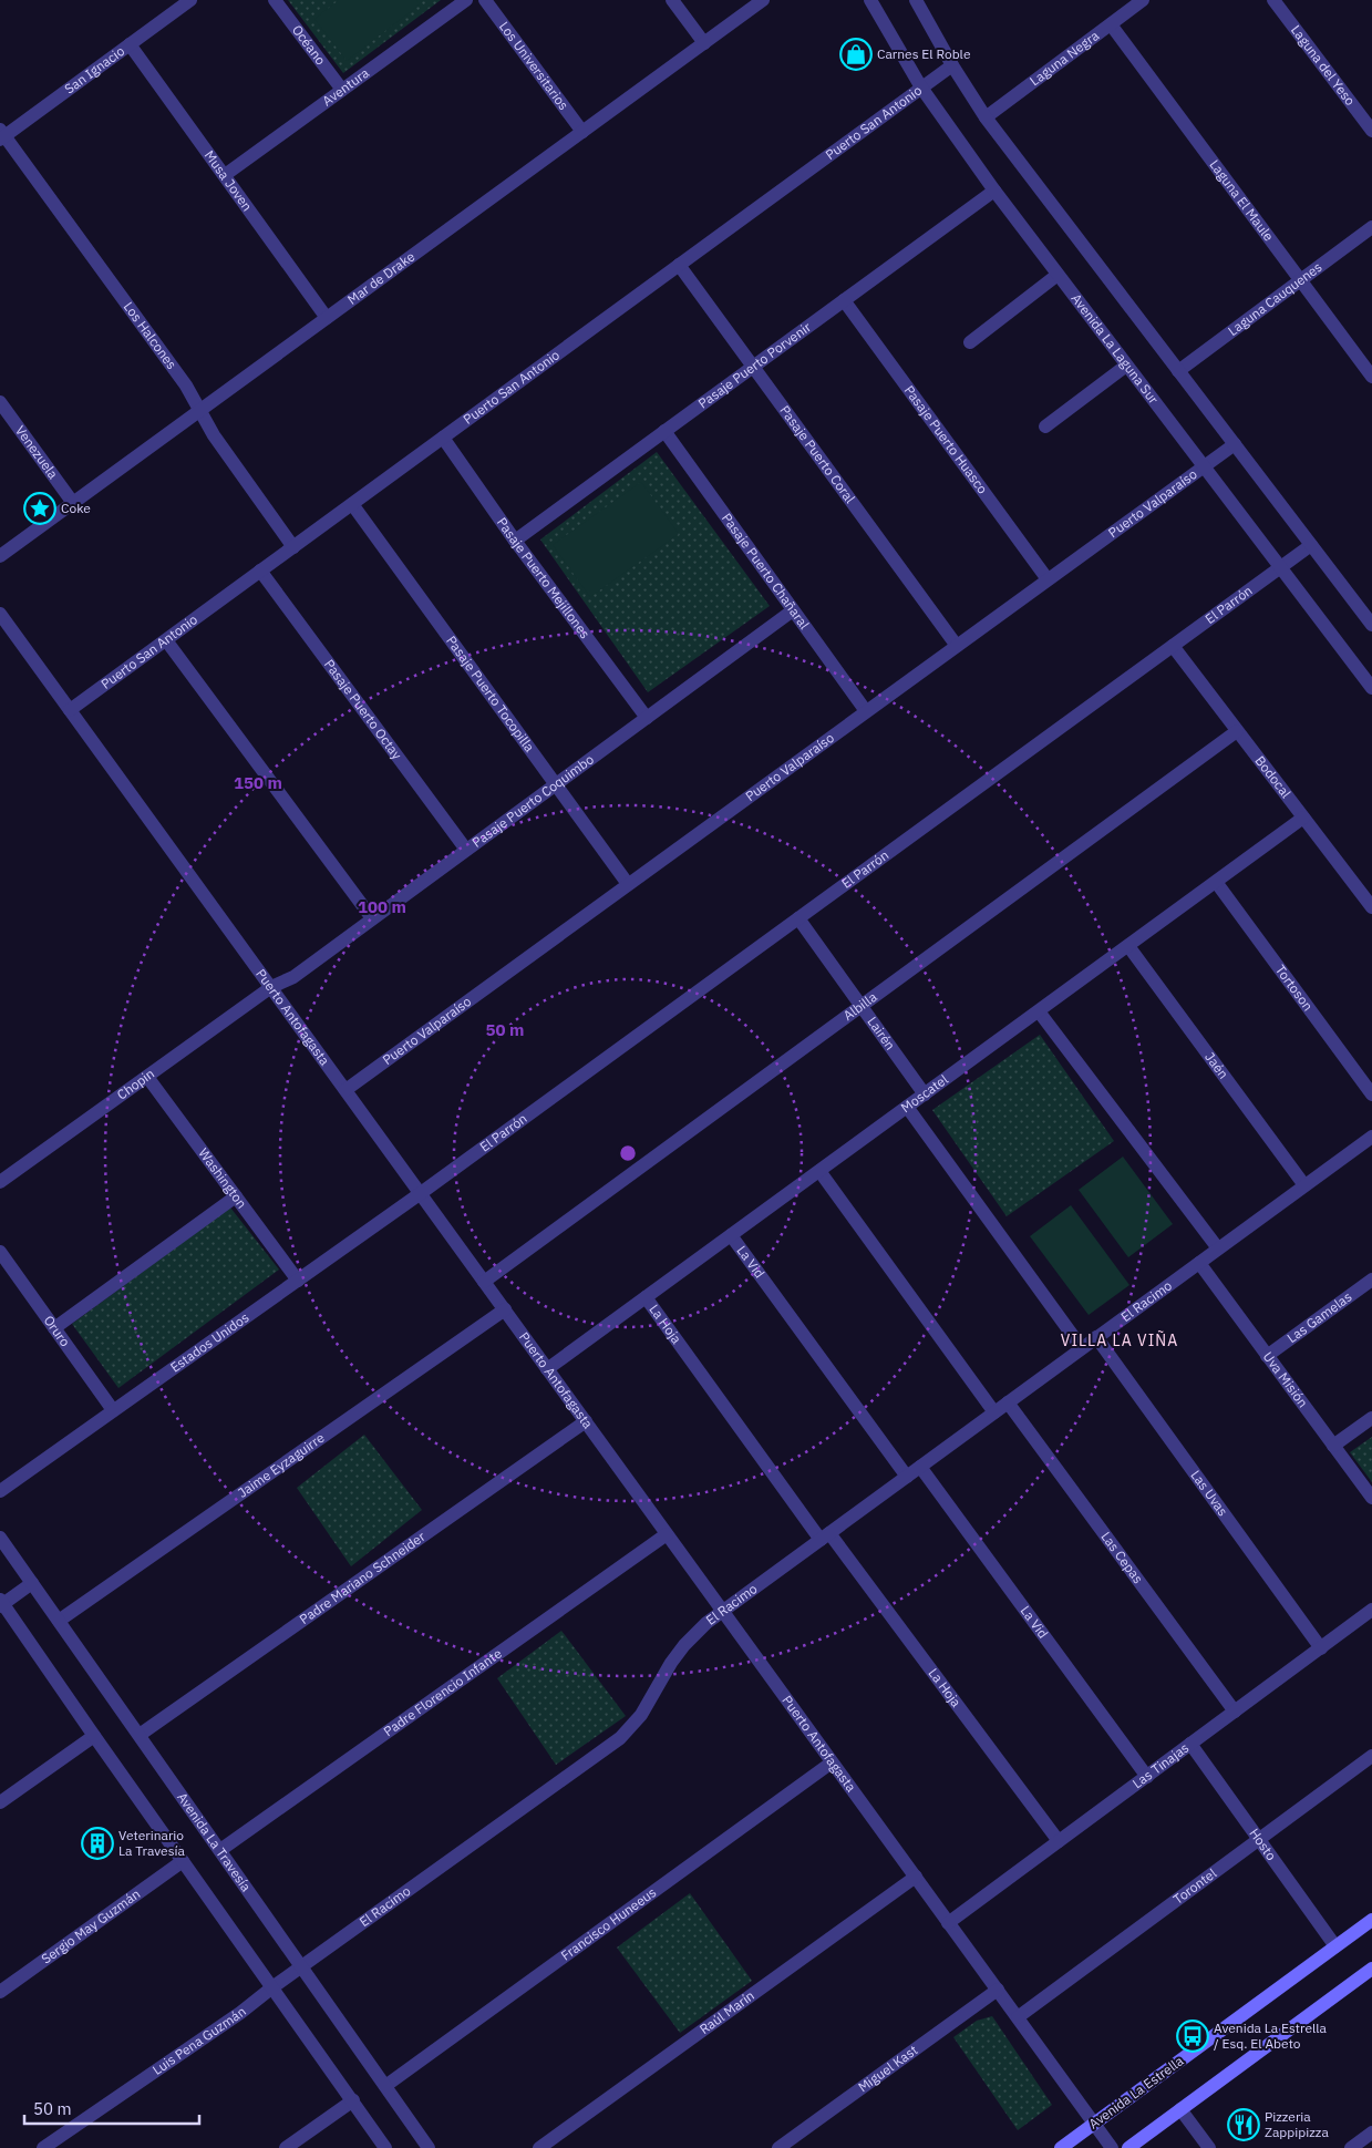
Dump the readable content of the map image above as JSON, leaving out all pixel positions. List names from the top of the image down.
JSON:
{
  "streets": {
    "main road": ["Avenida La Estrella"],
    "street": [
      "Océano",
      "Laguna Negra",
      "Laguna del Yeso",
      "Los Universitarios",
      "San Ignacio",
      "Aventura",
      "Puerto San Antonio",
      "Musa Joven",
      "Laguna El Maule",
      "Mar de Drake",
      "Laguna Cauquenes",
      "Los Halcones",
      "Avenida La Laguna Sur",
      "Pasaje Puerto Porvenir",
      "Pasaje Puerto Huasco",
      "Venezuela",
      "Pasaje Puerto Coral",
      "Puerto Valparaíso",
      "Pasaje Puerto Chañaral",
      "Pasaje Puerto Mejillones",
      "El Parrón",
      "Pasaje Puerto Tocopilla",
      "Pasaje Puerto Octay",
      "Bodocal",
      "Pasaje Puerto Coquimbo",
      "Tortoson",
      "Albilla",
      "Puerto Antofagasta",
      "Lairén",
      "Jaén",
      "Chopin",
      "Moscatel",
      "Washington",
      "La Vid",
      "El Racimo",
      "Las Gamelas",
      "La Hoja",
      "Oruro",
      "Estados Unidos",
      "Uva Misión",
      "Jaime Eyzaguirre",
      "Las Uvas",
      "Las Cepas",
      "Padre Mariano Schneider",
      "Padre Florencio Infante",
      "Las Tinajas",
      "Avenida La Travesía",
      "Hosto",
      "Torontel",
      "Francisco Huneeus",
      "Sergio May Guzmán",
      "Raúl Marín",
      "Luis Pena Guzmán",
      "Miguel Kast"
    ]
  },
  "crossings": [
    ["Océano", "Aventura"],
    ["Laguna Negra", "Laguna El Maule"],
    ["Los Universitarios", "Mar de Drake"],
    ["San Ignacio", "Musa Joven"],
    ["San Ignacio", "Los Halcones"],
    ["Aventura", "Musa Joven"],
    ["Puerto San Antonio", "Los Halcones"],
    ["Puerto San Antonio", "Avenida La Laguna Sur"],
    ["Puerto San Antonio", "Pasaje Puerto Coral"],
    ["Puerto San Antonio", "Pasaje Puerto Mejillones"],
    ["Puerto San Antonio", "Pasaje Puerto Tocopilla"],
    ["Puerto San Antonio", "Pasaje Puerto Octay"],
    ["Puerto San Antonio", "Puerto Antofagasta"],
    ["Musa Joven", "Mar de Drake"],
    ["Laguna El Maule", "Laguna Cauquenes"],
    ["Mar de Drake", "Los Halcones"],
    ["Mar de Drake", "Venezuela"],
    ["Avenida La Laguna Sur", "Pasaje Puerto Porvenir"],
    ["Avenida La Laguna Sur", "Puerto Valparaíso"],
    ["Avenida La Laguna Sur", "El Parrón"],
    ["Pasaje Puerto Porvenir", "Pasaje Puerto Huasco"],
    ["Pasaje Puerto Porvenir", "Pasaje Puerto Coral"],
    ["Pasaje Puerto Porvenir", "Pasaje Puerto Chañaral"],
    ["Pasaje Puerto Porvenir", "Pasaje Puerto Mejillones"],
    ["Pasaje Puerto Huasco", "Puerto Valparaíso"],
    ["Pasaje Puerto Coral", "Puerto Valparaíso"],
    ["Puerto Valparaíso", "Pasaje Puerto Chañaral"],
    ["Puerto Valparaíso", "Pasaje Puerto Tocopilla"],
    ["Puerto Valparaíso", "Puerto Antofagasta"],
    ["Pasaje Puerto Chañaral", "Pasaje Puerto Coquimbo"],
    ["Pasaje Puerto Mejillones", "Pasaje Puerto Coquimbo"],
    ["El Parrón", "Bodocal"],
    ["El Parrón", "Puerto Antofagasta"],
    ["El Parrón", "Lairén"],
    ["El Parrón", "Estados Unidos"],
    ["Pasaje Puerto Tocopilla", "Pasaje Puerto Coquimbo"],
    ["Pasaje Puerto Octay", "Pasaje Puerto Coquimbo"],
    ["Bodocal", "Albilla"],
    ["Bodocal", "Moscatel"],
    ["Pasaje Puerto Coquimbo", "Puerto Antofagasta"],
    ["Pasaje Puerto Coquimbo", "Chopin"],
    ["Tortoson", "Moscatel"],
    ["Albilla", "Puerto Antofagasta"],
    ["Albilla", "Lairén"],
    ["Puerto Antofagasta", "Chopin"],
    ["Puerto Antofagasta", "Moscatel"],
    ["Puerto Antofagasta", "El Racimo"],
    ["Puerto Antofagasta", "Estados Unidos"],
    ["Puerto Antofagasta", "Jaime Eyzaguirre"],
    ["Puerto Antofagasta", "Padre Mariano Schneider"],
    ["Puerto Antofagasta", "Padre Florencio Infante"],
    ["Puerto Antofagasta", "Las Tinajas"],
    ["Puerto Antofagasta", "Torontel"],
    ["Puerto Antofagasta", "Francisco Huneeus"],
    ["Puerto Antofagasta", "Raúl Marín"],
    ["Puerto Antofagasta", "Miguel Kast"],
    ["Puerto Antofagasta", "Avenida La Estrella"],
    ["Lairén", "Moscatel"],
    ["Jaén", "Moscatel"],
    ["Jaén", "El Racimo"],
    ["Chopin", "Washington"],
    ["Moscatel", "La Vid"],
    ["Moscatel", "La Hoja"],
    ["Washington", "Estados Unidos"],
    ["La Vid", "El Racimo"],
    ["La Vid", "Las Tinajas"],
    ["El Racimo", "La Hoja"],
    ["El Racimo", "Uva Misión"],
    ["El Racimo", "Las Uvas"],
    ["El Racimo", "Las Cepas"],
    ["El Racimo", "Avenida La Travesía"],
    ["El Racimo", "Luis Pena Guzmán"],
    ["Las Gamelas", "Uva Misión"],
    ["La Hoja", "Las Tinajas"],
    ["Oruro", "Estados Unidos"],
    ["Jaime Eyzaguirre", "Avenida La Travesía"],
    ["Las Uvas", "Las Tinajas"],
    ["Las Cepas", "Las Tinajas"],
    ["Padre Mariano Schneider", "Avenida La Travesía"],
    ["Padre Florencio Infante", "Avenida La Travesía"],
    ["Las Tinajas", "Hosto"],
    ["Avenida La Travesía", "Francisco Huneeus"],
    ["Hosto", "Torontel"],
    ["Hosto", "Avenida La Estrella"]
  ],
  "districts": ["VILLA LA VIÑA"],
  "places": {
    "shop": ["Carnes El Roble"],
    "place": ["Coke"],
    "building": ["Veterinario La Travesía"],
    "bus stop": ["Avenida La Estrella / Esq. El Abeto"],
    "restaurant": ["Pizzeria Zappipizza"]
  },
  "scale_bar": "50 m",
  "rings": ["150 m", "100 m", "50 m"]
}
